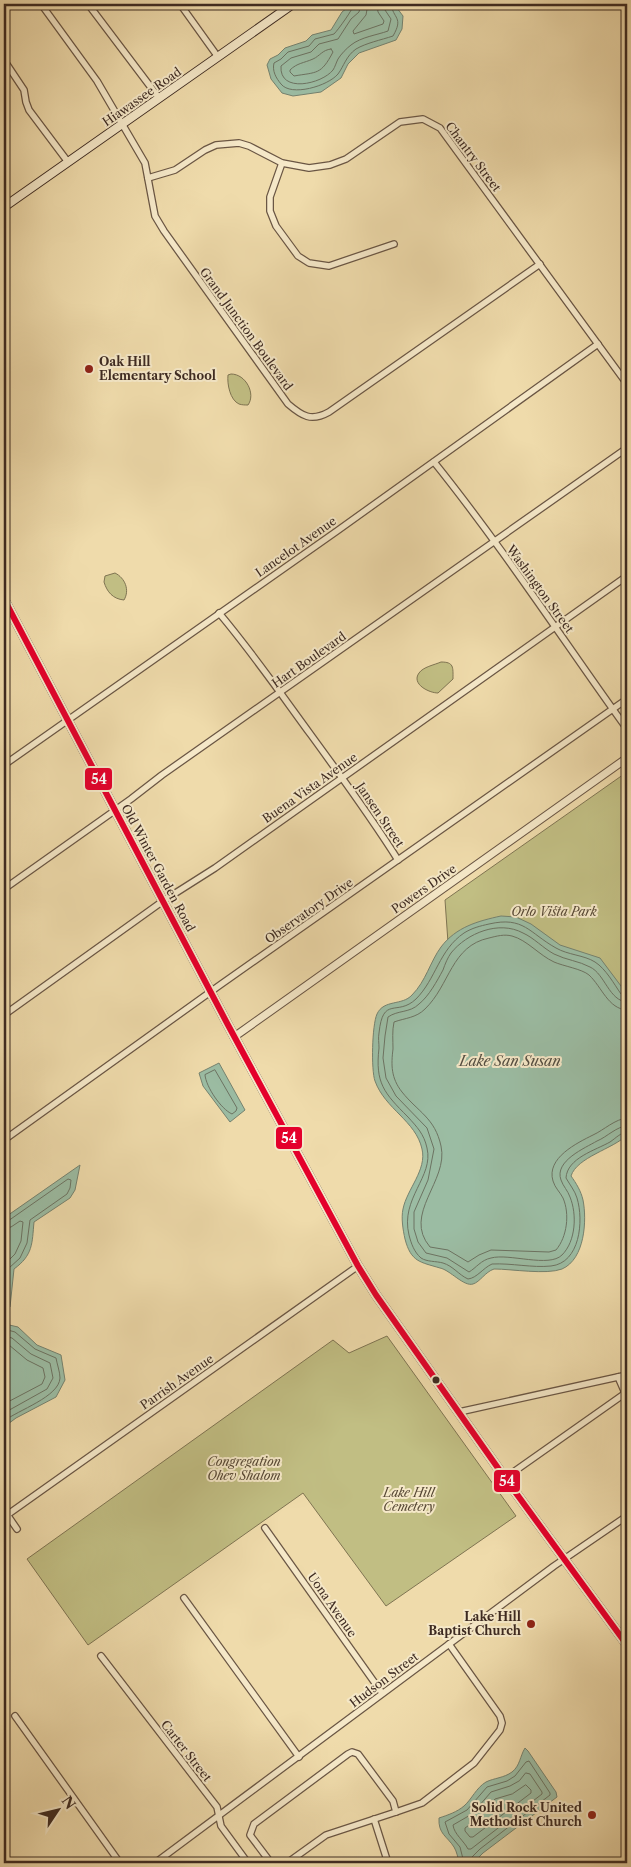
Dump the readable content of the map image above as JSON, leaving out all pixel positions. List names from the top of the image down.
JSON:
{
  "streets": {
    "main road": ["Hiawassee Road", "Old Winter Garden Road"],
    "street": [
      "Chantry Street",
      "Grand Junction Boulevard",
      "Lancelot Avenue",
      "Washington Street",
      "Hart Boulevard",
      "Buena Vista Avenue",
      "Jansen Street",
      "Powers Drive",
      "Observatory Drive",
      "Parrish Avenue",
      "Uona Avenue",
      "Hudson Street",
      "Carter Street"
    ]
  },
  "crossings": [
    ["Hiawassee Road", "Grand Junction Boulevard"],
    ["Chantry Street", "Grand Junction Boulevard"],
    ["Chantry Street", "Lancelot Avenue"],
    ["Lancelot Avenue", "Washington Street"],
    ["Lancelot Avenue", "Jansen Street"],
    ["Lancelot Avenue", "Old Winter Garden Road"],
    ["Washington Street", "Hart Boulevard"],
    ["Washington Street", "Buena Vista Avenue"],
    ["Washington Street", "Observatory Drive"],
    ["Hart Boulevard", "Jansen Street"],
    ["Hart Boulevard", "Old Winter Garden Road"],
    ["Buena Vista Avenue", "Jansen Street"],
    ["Buena Vista Avenue", "Old Winter Garden Road"],
    ["Jansen Street", "Observatory Drive"],
    ["Old Winter Garden Road", "Powers Drive"],
    ["Old Winter Garden Road", "Observatory Drive"],
    ["Old Winter Garden Road", "Parrish Avenue"],
    ["Old Winter Garden Road", "Hudson Street"],
    ["Uona Avenue", "Hudson Street"],
    ["Hudson Street", "Carter Street"]
  ],
  "water": ["Lake San Susan"],
  "parks": ["Orlo Vista Park", "Congregation Ohev Shalom", "Lake Hill Cemetery"],
  "places": ["Oak Hill Elementary School", "Lake Hill Baptist Church", "Solid Rock United Methodist Church"],
  "lines": ["transit line 54"],
  "north": "top right"
}
